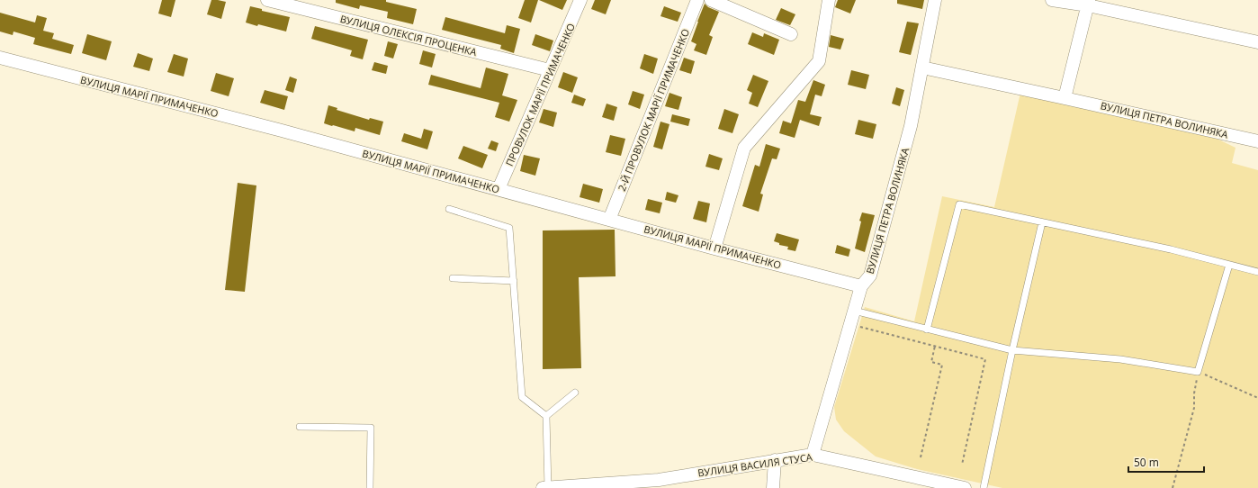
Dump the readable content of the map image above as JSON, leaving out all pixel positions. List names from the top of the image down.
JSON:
{
  "streets": {
    "street": [
      "ВУЛИЦЯ ОЛЕКСІЯ ПРОЦЕНКА",
      "ПРОВУЛОК МАРІЇ ПРИМАЧЕНКО",
      "ВУЛИЦЯ МАРІЇ ПРИМАЧЕНКО",
      "2-Й ПРОВУЛОК МАРІЇ ПРИМАЧЕНКО",
      "ВУЛИЦЯ ПЕТРА ВОЛИНЯКА",
      "ВУЛИЦЯ ВАСИЛЯ СТУСА"
    ]
  },
  "crossings": [
    ["ВУЛИЦЯ ОЛЕКСІЯ ПРОЦЕНКА", "ПРОВУЛОК МАРІЇ ПРИМАЧЕНКО"],
    ["ПРОВУЛОК МАРІЇ ПРИМАЧЕНКО", "ВУЛИЦЯ МАРІЇ ПРИМАЧЕНКО"],
    ["ВУЛИЦЯ МАРІЇ ПРИМАЧЕНКО", "2-Й ПРОВУЛОК МАРІЇ ПРИМАЧЕНКО"],
    ["ВУЛИЦЯ МАРІЇ ПРИМАЧЕНКО", "ВУЛИЦЯ ПЕТРА ВОЛИНЯКА"],
    ["ВУЛИЦЯ ПЕТРА ВОЛИНЯКА", "ВУЛИЦЯ ВАСИЛЯ СТУСА"]
  ],
  "scale_bar": "50 m"
}
